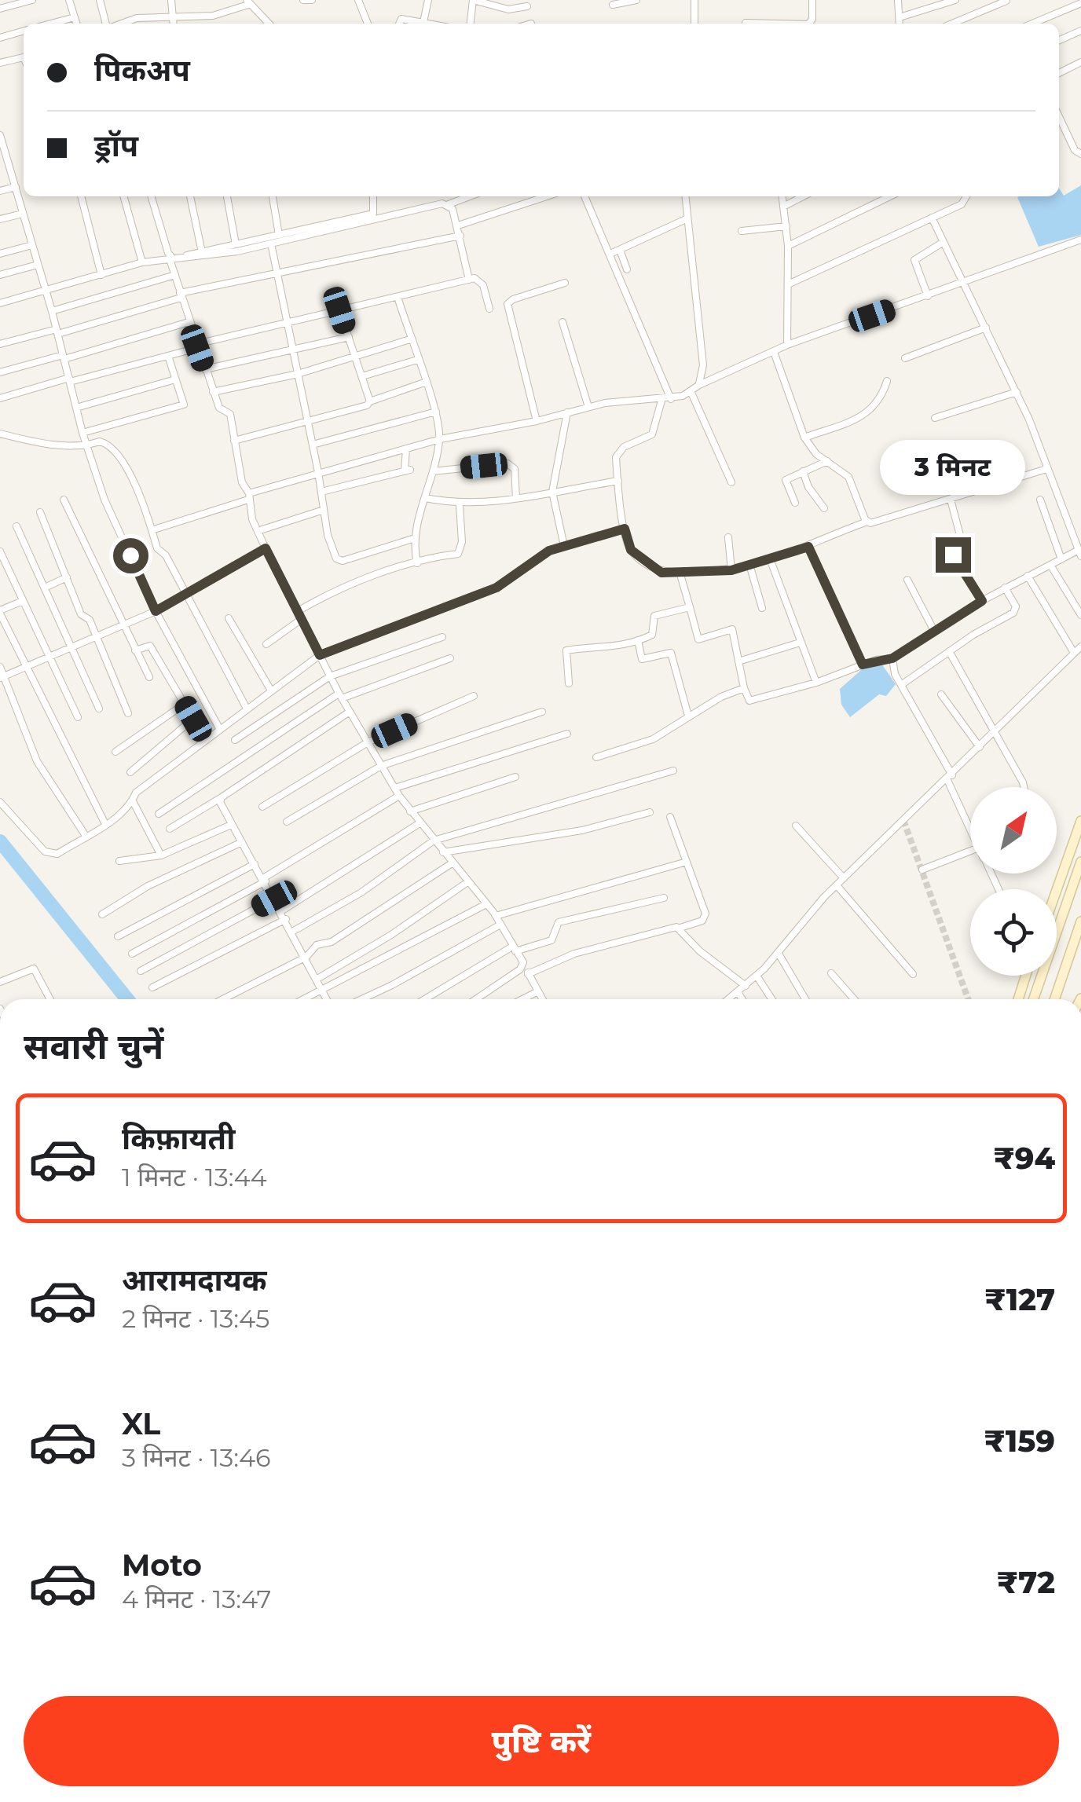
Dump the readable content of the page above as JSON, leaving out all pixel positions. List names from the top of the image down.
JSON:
{
  "north": "top right",
  "page": {
    "banner": ["पिकअप", "ड्रॉप"],
    "bubble": "3 मिनट",
    "heading": "सवारी चुनें",
    "list": [
      {
        "name": "किफ़ायती",
        "note": "1 मिनट · 13:44",
        "value": "₹94"
      },
      {
        "name": "आरामदायक",
        "note": "2 मिनट · 13:45",
        "value": "₹127"
      },
      {
        "name": "XL",
        "note": "3 मिनट · 13:46",
        "value": "₹159"
      },
      {
        "name": "Moto",
        "note": "4 मिनट · 13:47",
        "value": "₹72"
      }
    ],
    "buttons": "पुष्टि करें"
  }
}
